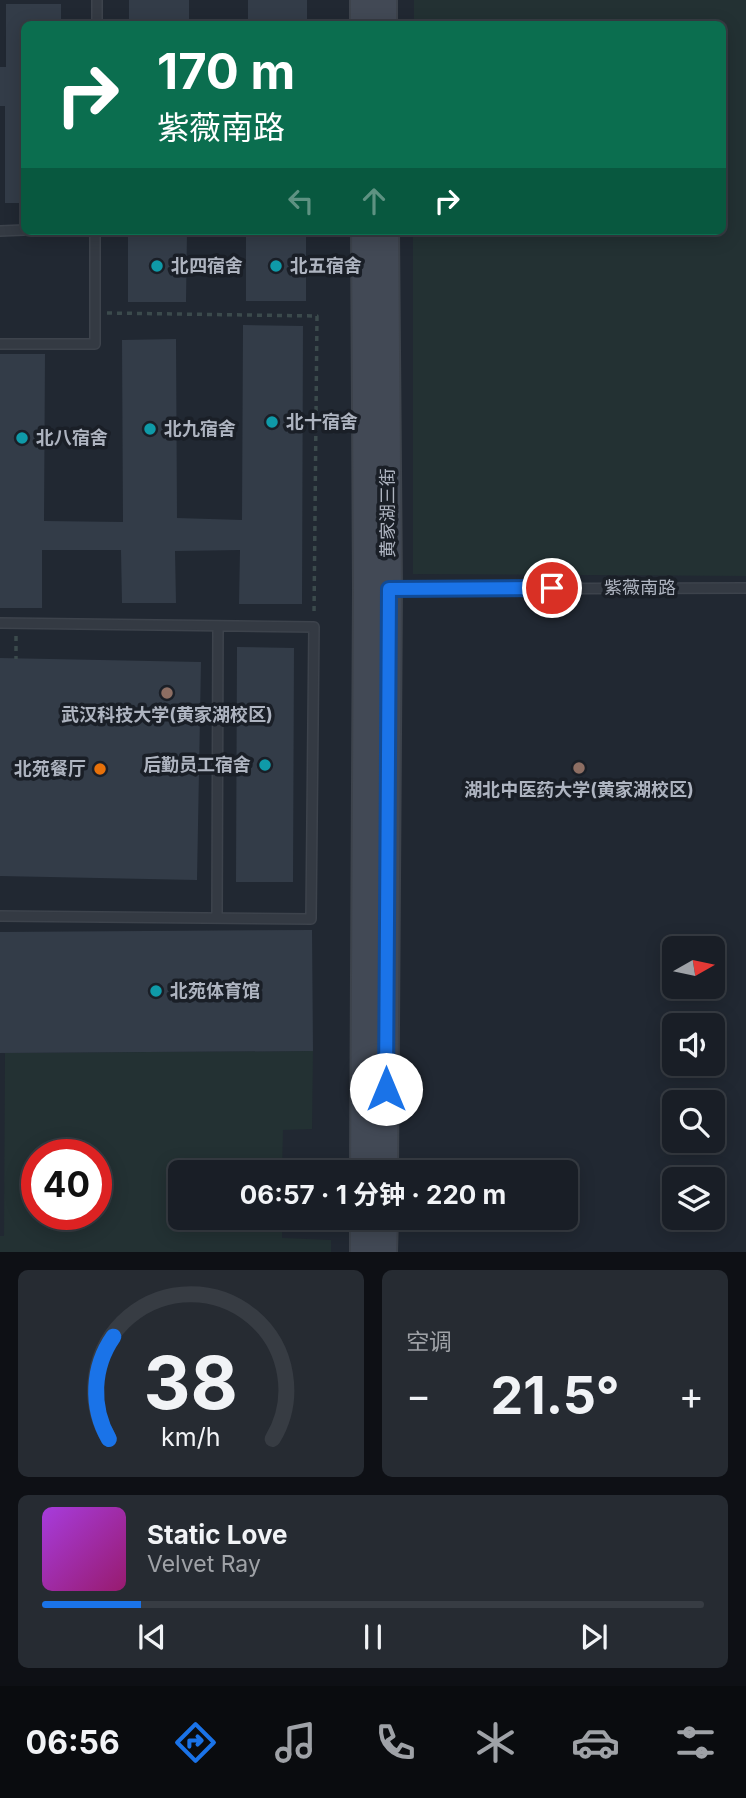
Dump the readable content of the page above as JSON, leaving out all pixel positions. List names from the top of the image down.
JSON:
{
  "streets": {
    "street": ["黄家湖三街"],
    "lane": ["紫薇南路"]
  },
  "crossings": [
    ["黄家湖三街", "紫薇南路"]
  ],
  "places": [
    "北四宿舍",
    "北五宿舍",
    "北十宿舍",
    "北九宿舍",
    "北八宿舍",
    "武汉科技大学(黄家湖校区)",
    "后勤员工宿舍",
    "湖北中医药大学(黄家湖校区)",
    "北苑餐厅",
    "北苑体育馆"
  ],
  "north": "right",
  "page": {
    "turn": ["170 m", "紫薇南路"],
    "limit": "40",
    "trip": "06:57 · 1 分钟 · 220 m",
    "tile": "空调",
    "heat": ["−", "21.5°", "+"],
    "song": ["Static Love", "Velvet Ray"],
    "tabs": "06:56",
    "gauge": ["38", "km/h"]
  }
}
